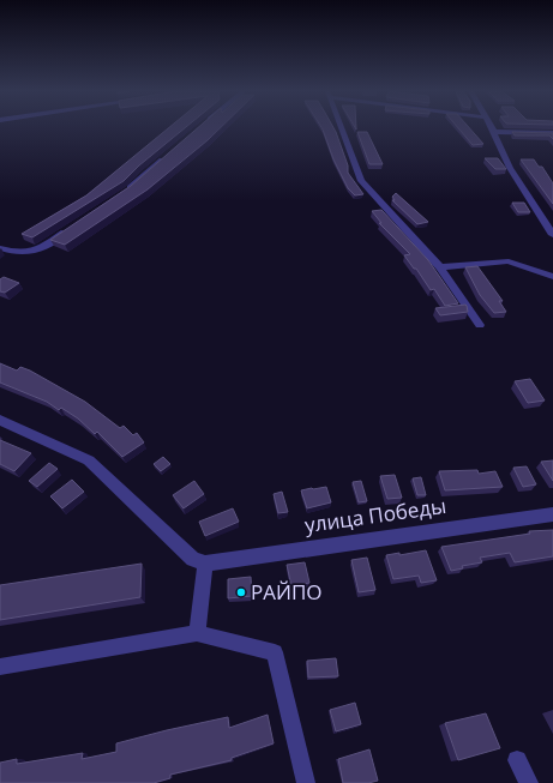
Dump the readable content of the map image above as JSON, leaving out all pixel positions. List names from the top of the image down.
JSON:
{
  "streets": {
    "street": ["улица Победы"]
  },
  "places": ["РАЙПО"]
}
